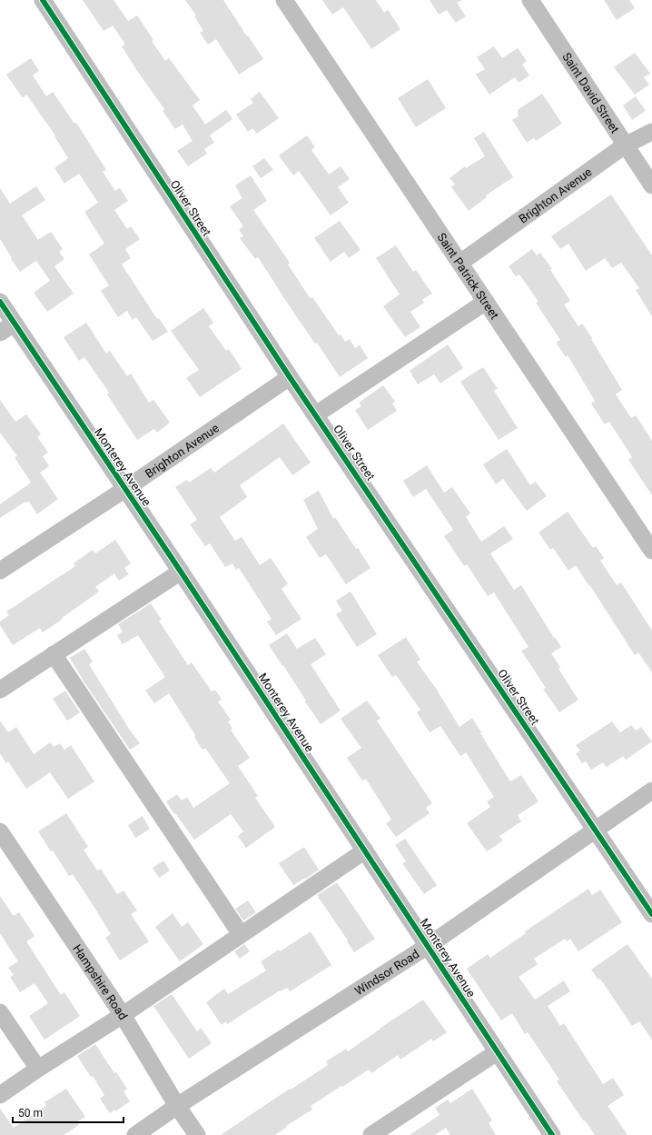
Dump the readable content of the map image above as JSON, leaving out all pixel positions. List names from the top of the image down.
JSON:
{
  "streets": {
    "street": [
      "Saint David Street",
      "Brighton Avenue",
      "Oliver Street",
      "Saint Patrick Street",
      "Monterey Avenue",
      "Windsor Road",
      "Hampshire Road"
    ]
  },
  "crossings": [
    ["Saint David Street", "Brighton Avenue"],
    ["Brighton Avenue", "Oliver Street"],
    ["Brighton Avenue", "Saint Patrick Street"],
    ["Brighton Avenue", "Monterey Avenue"],
    ["Oliver Street", "Windsor Road"],
    ["Monterey Avenue", "Windsor Road"],
    ["Windsor Road", "Hampshire Road"]
  ],
  "scale_bar": "50 m"
}
